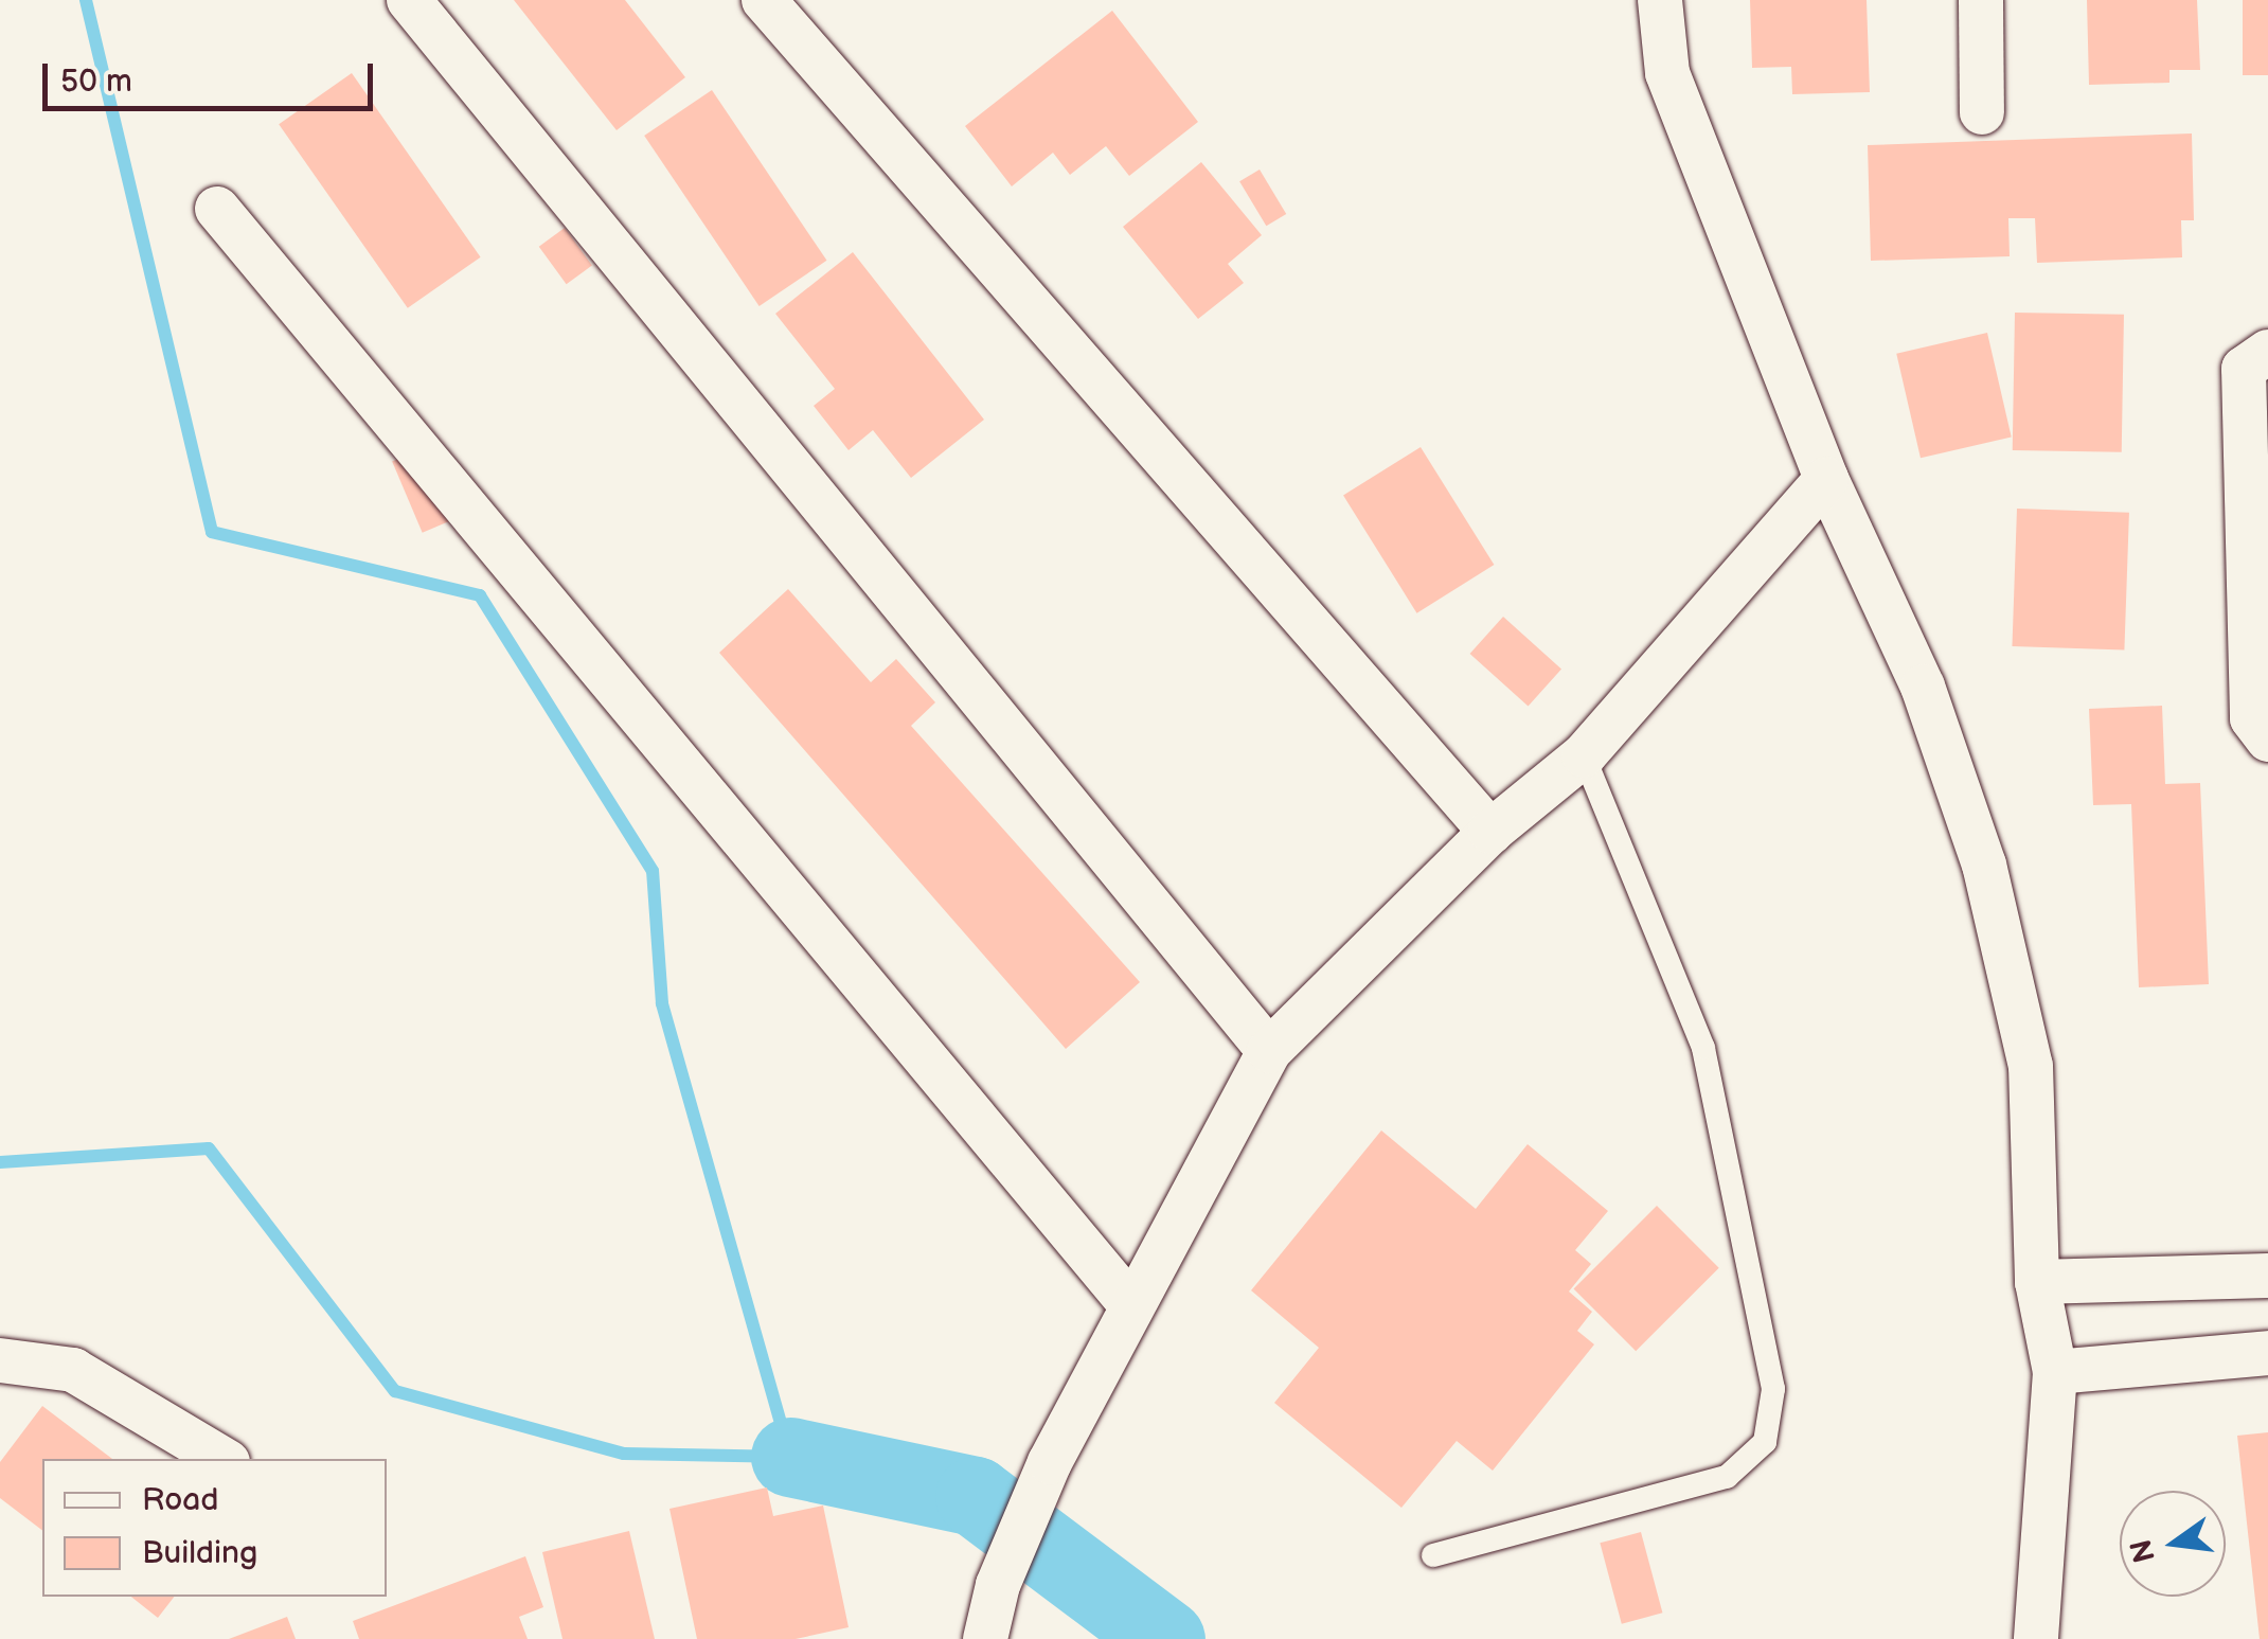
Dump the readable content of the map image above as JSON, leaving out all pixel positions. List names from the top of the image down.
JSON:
{
  "legend": ["Road", "Building"],
  "scale_bar": "50 m",
  "north": "left"
}
